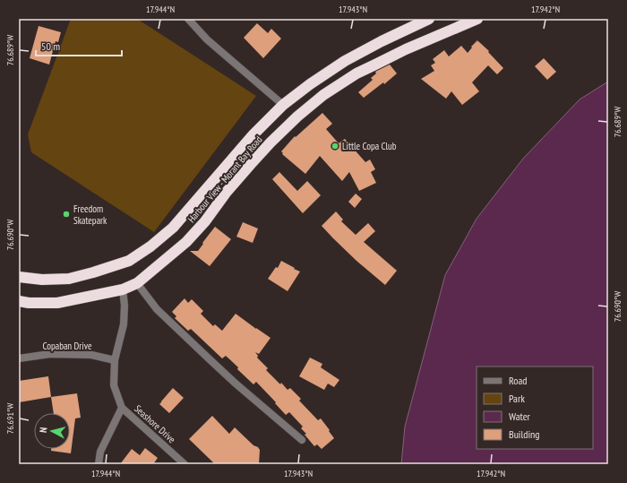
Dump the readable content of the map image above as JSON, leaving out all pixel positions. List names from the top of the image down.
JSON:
{
  "streets": {
    "highway": ["Harbour View - Morant Bay Road"],
    "street": ["Copaban Drive", "Seashore Drive"]
  },
  "crossings": [
    ["Harbour View - Morant Bay Road", "Seashore Drive"],
    ["Copaban Drive", "Seashore Drive"]
  ],
  "places": ["Little Copa Club", "Freedom Skatepark"],
  "legend": [
    "Road",
    "Park",
    "Water",
    "Building"
  ],
  "scale_bar": "50 m",
  "north": "left",
  "coordinates": [
    "17.944°N",
    "17.943°N",
    "17.942°N",
    "76.689°W",
    "76.690°W",
    "76.691°W"
  ]
}
